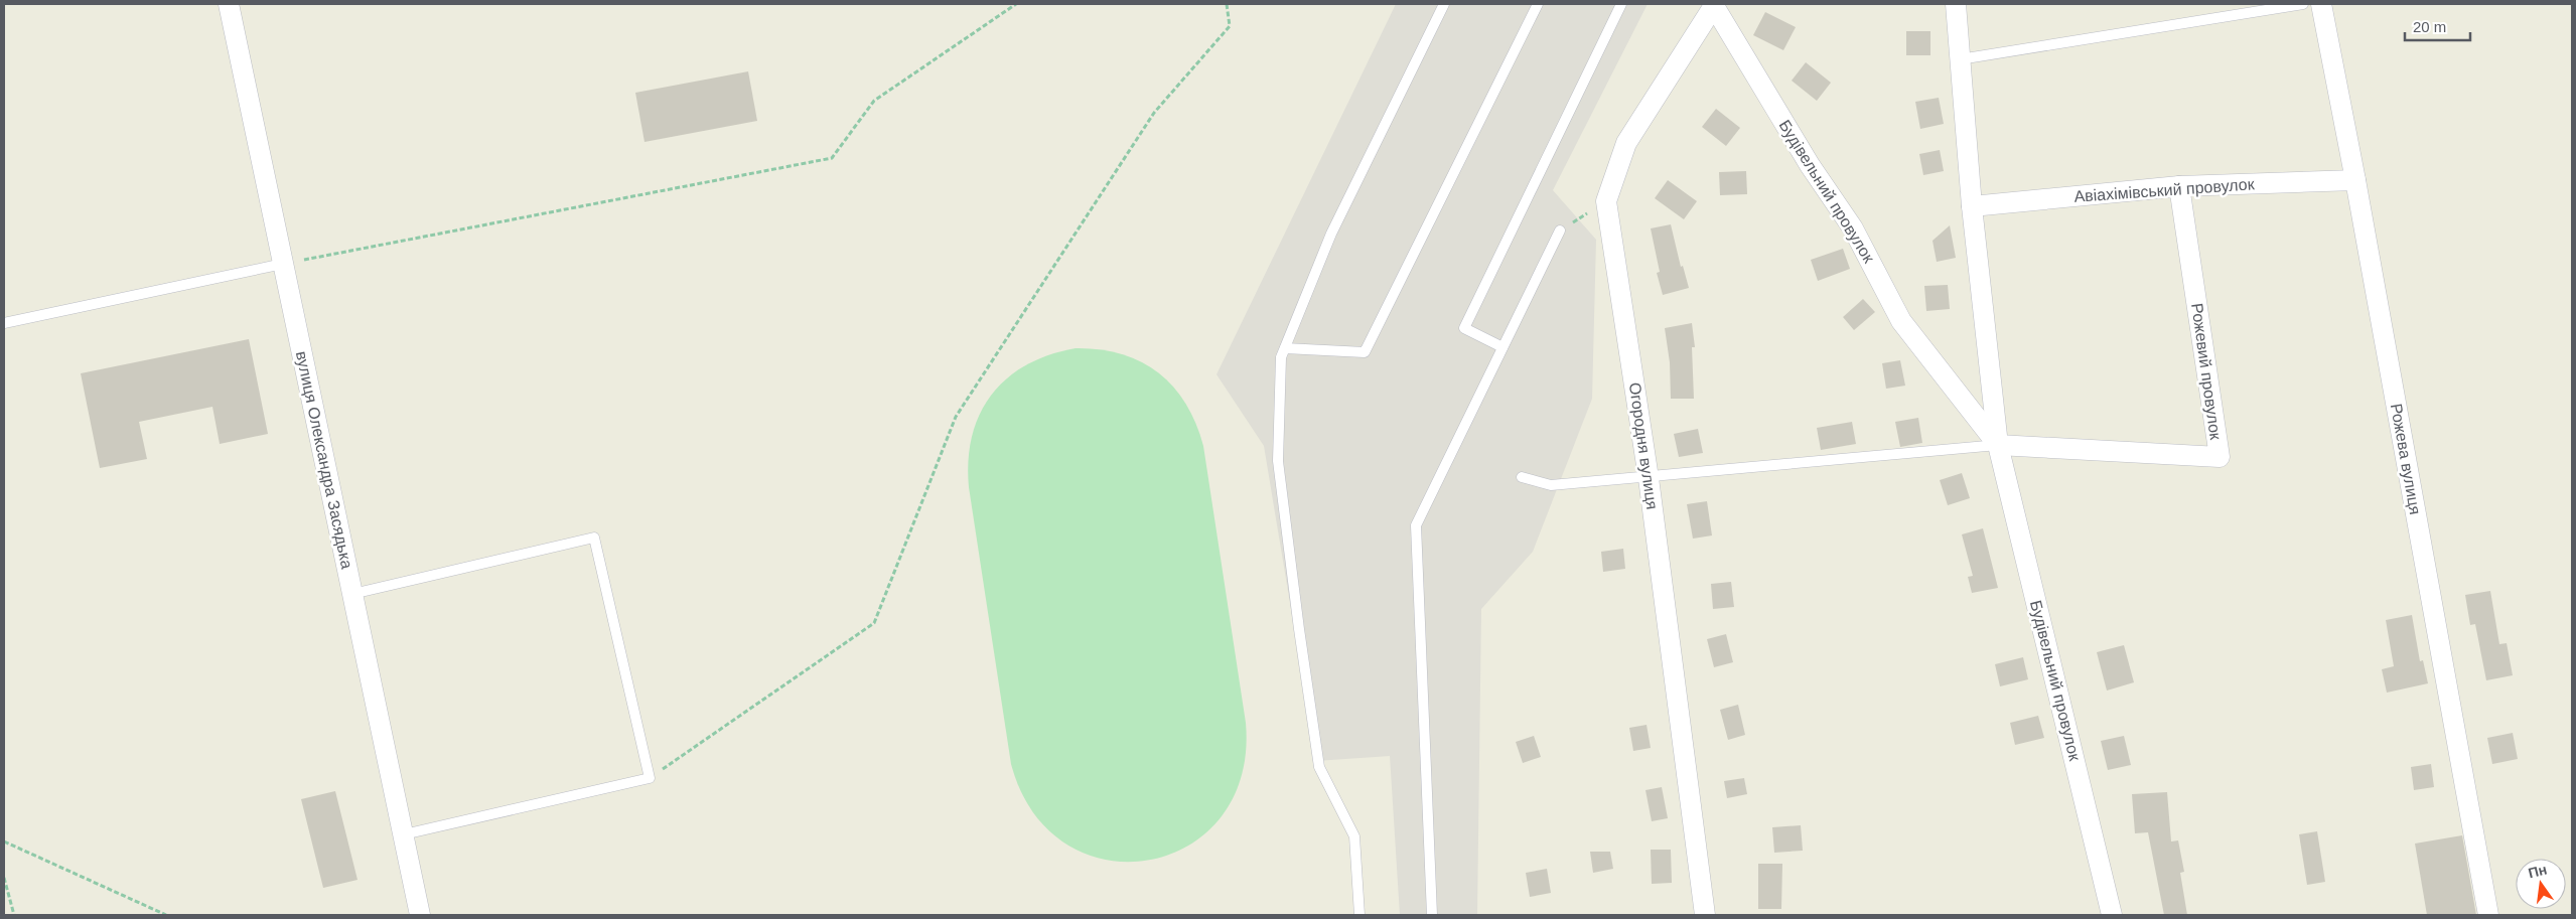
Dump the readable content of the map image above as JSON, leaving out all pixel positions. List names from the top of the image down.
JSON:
{
  "streets": {
    "street": [
      "Авіахімівський провулок",
      "Будівельний провулок",
      "Рожевий провулок",
      "Огородня вулиця",
      "Рожева вулиця",
      "вулиця Олександра Засядька"
    ]
  },
  "crossings": [
    ["Авіахімівський провулок", "Будівельний провулок"],
    ["Авіахімівський провулок", "Рожевий провулок"],
    ["Авіахімівський провулок", "Рожева вулиця"],
    ["Будівельний провулок", "Рожевий провулок"],
    ["Будівельний провулок", "Огородня вулиця"]
  ],
  "scale_bar": "20 m",
  "north": "top"
}
